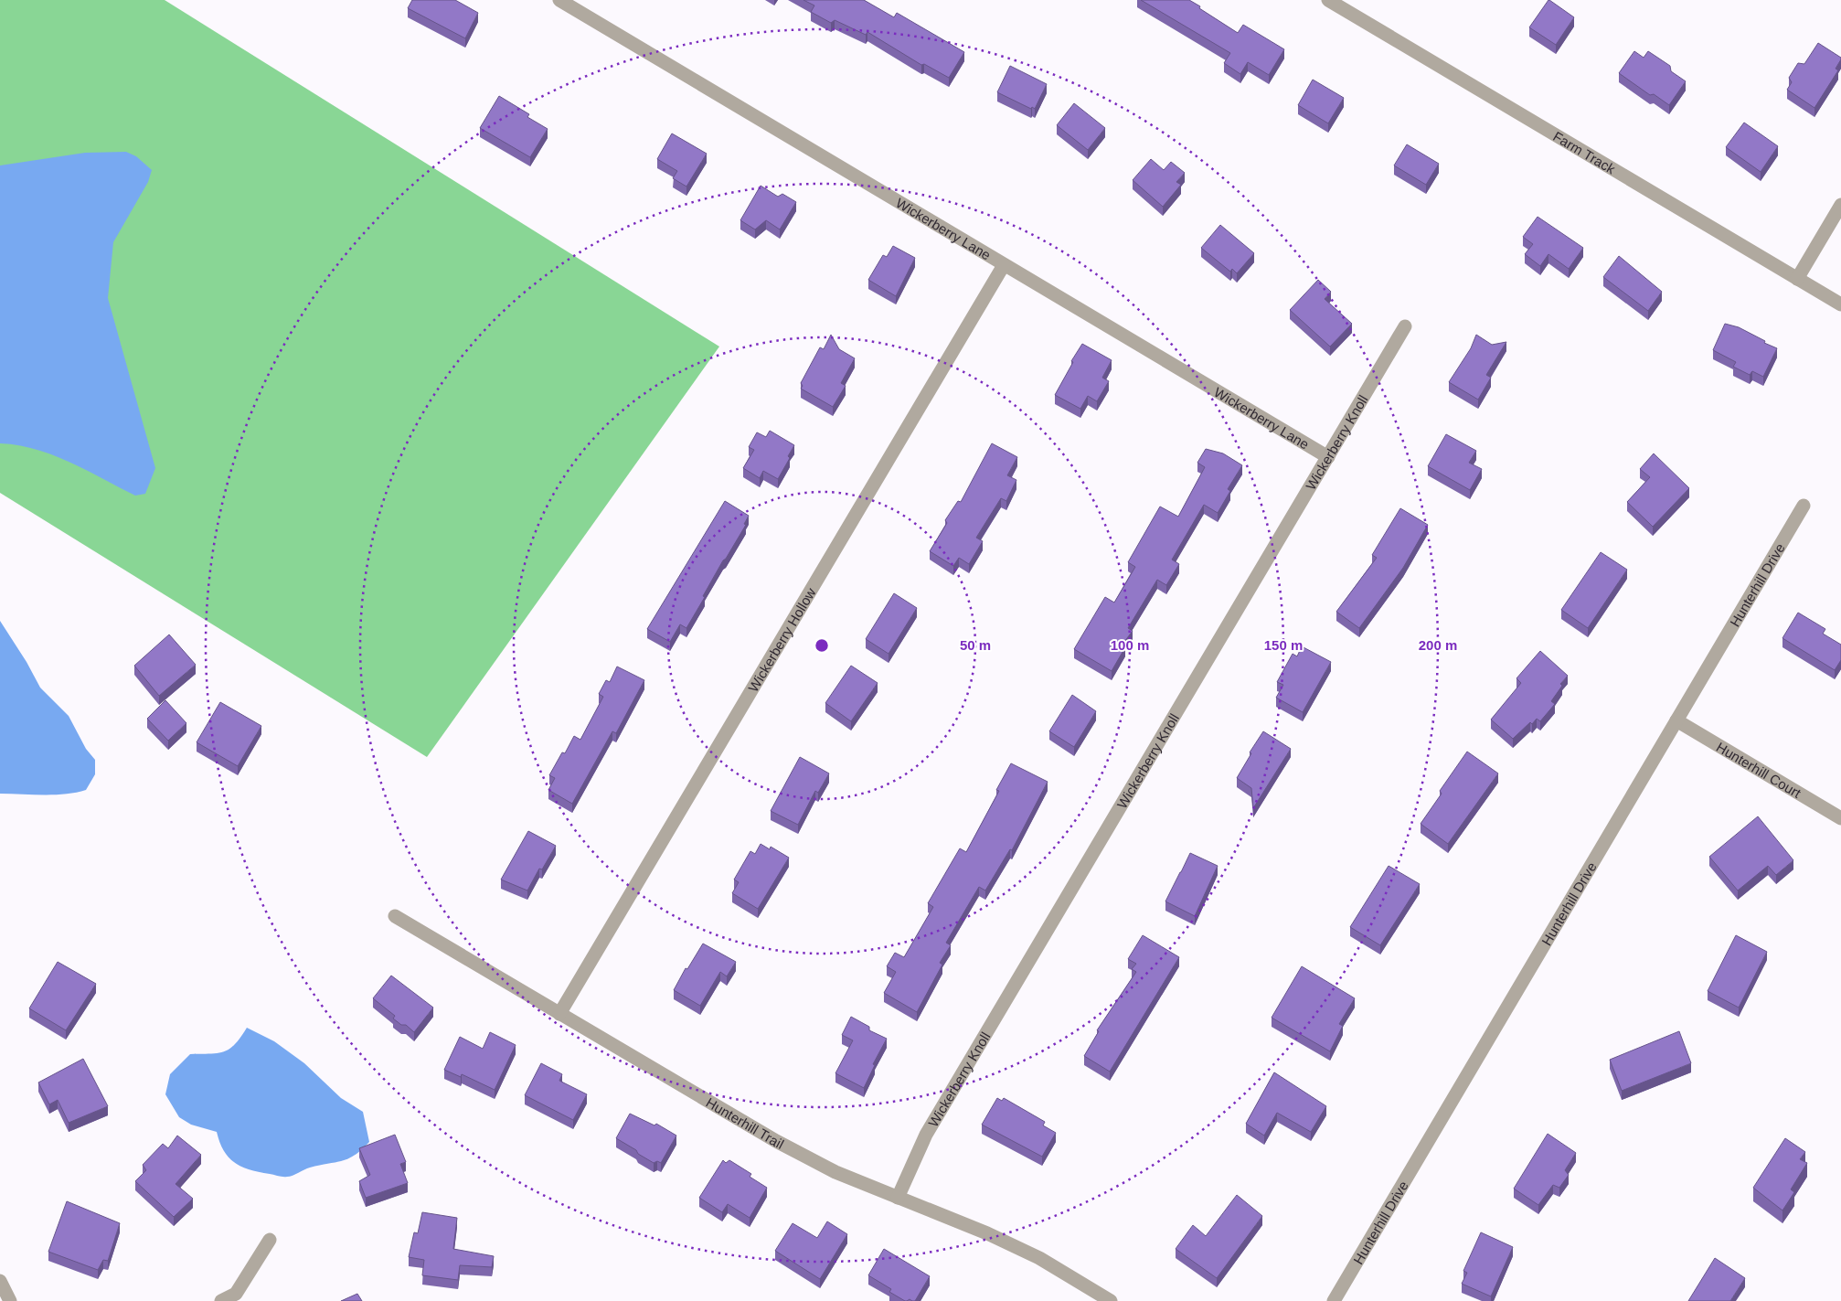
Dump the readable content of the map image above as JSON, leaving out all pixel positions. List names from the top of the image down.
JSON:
{
  "streets": {
    "street": [
      "Farm Track",
      "Wickerberry Lane",
      "Wickerberry Knoll",
      "Hunterhill Drive",
      "Wickerberry Hollow",
      "Hunterhill Court",
      "Hunterhill Trail"
    ]
  },
  "crossings": [
    ["Wickerberry Lane", "Wickerberry Knoll"],
    ["Wickerberry Lane", "Wickerberry Hollow"],
    ["Wickerberry Knoll", "Hunterhill Trail"],
    ["Hunterhill Drive", "Hunterhill Court"],
    ["Wickerberry Hollow", "Hunterhill Trail"]
  ],
  "rings": [
    "50 m",
    "100 m",
    "150 m",
    "200 m"
  ]
}
